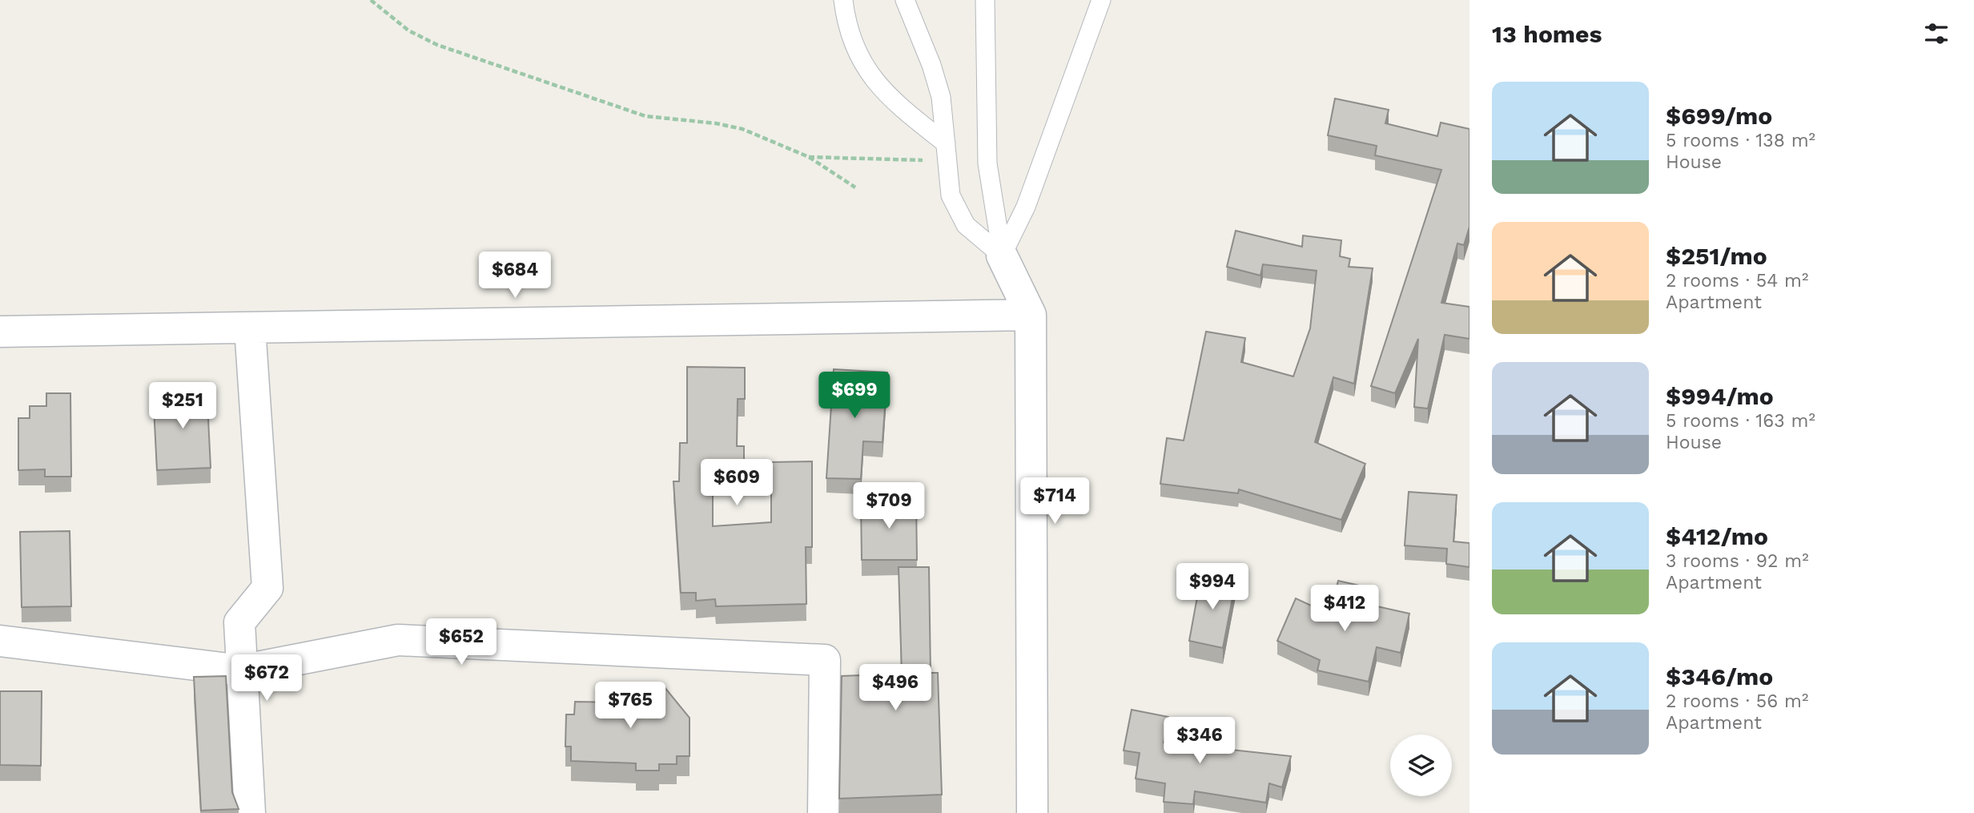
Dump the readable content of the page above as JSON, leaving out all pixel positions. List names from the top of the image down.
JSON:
{
  "page": {
    "heading": "13 homes",
    "list": [
      {
        "name": "$699/mo",
        "note": "5 rooms · 138 m² · House"
      },
      {
        "name": "$251/mo",
        "note": "2 rooms · 54 m² · Apartment"
      },
      {
        "name": "$994/mo",
        "note": "5 rooms · 163 m² · House"
      },
      {
        "name": "$412/mo",
        "note": "3 rooms · 92 m² · Apartment"
      },
      {
        "name": "$346/mo",
        "note": "2 rooms · 56 m² · Apartment"
      }
    ],
    "price": [
      "$684",
      "$699",
      "$251",
      "$609",
      "$714",
      "$709",
      "$994",
      "$412",
      "$652",
      "$672",
      "$496",
      "$765",
      "$346"
    ]
  }
}
